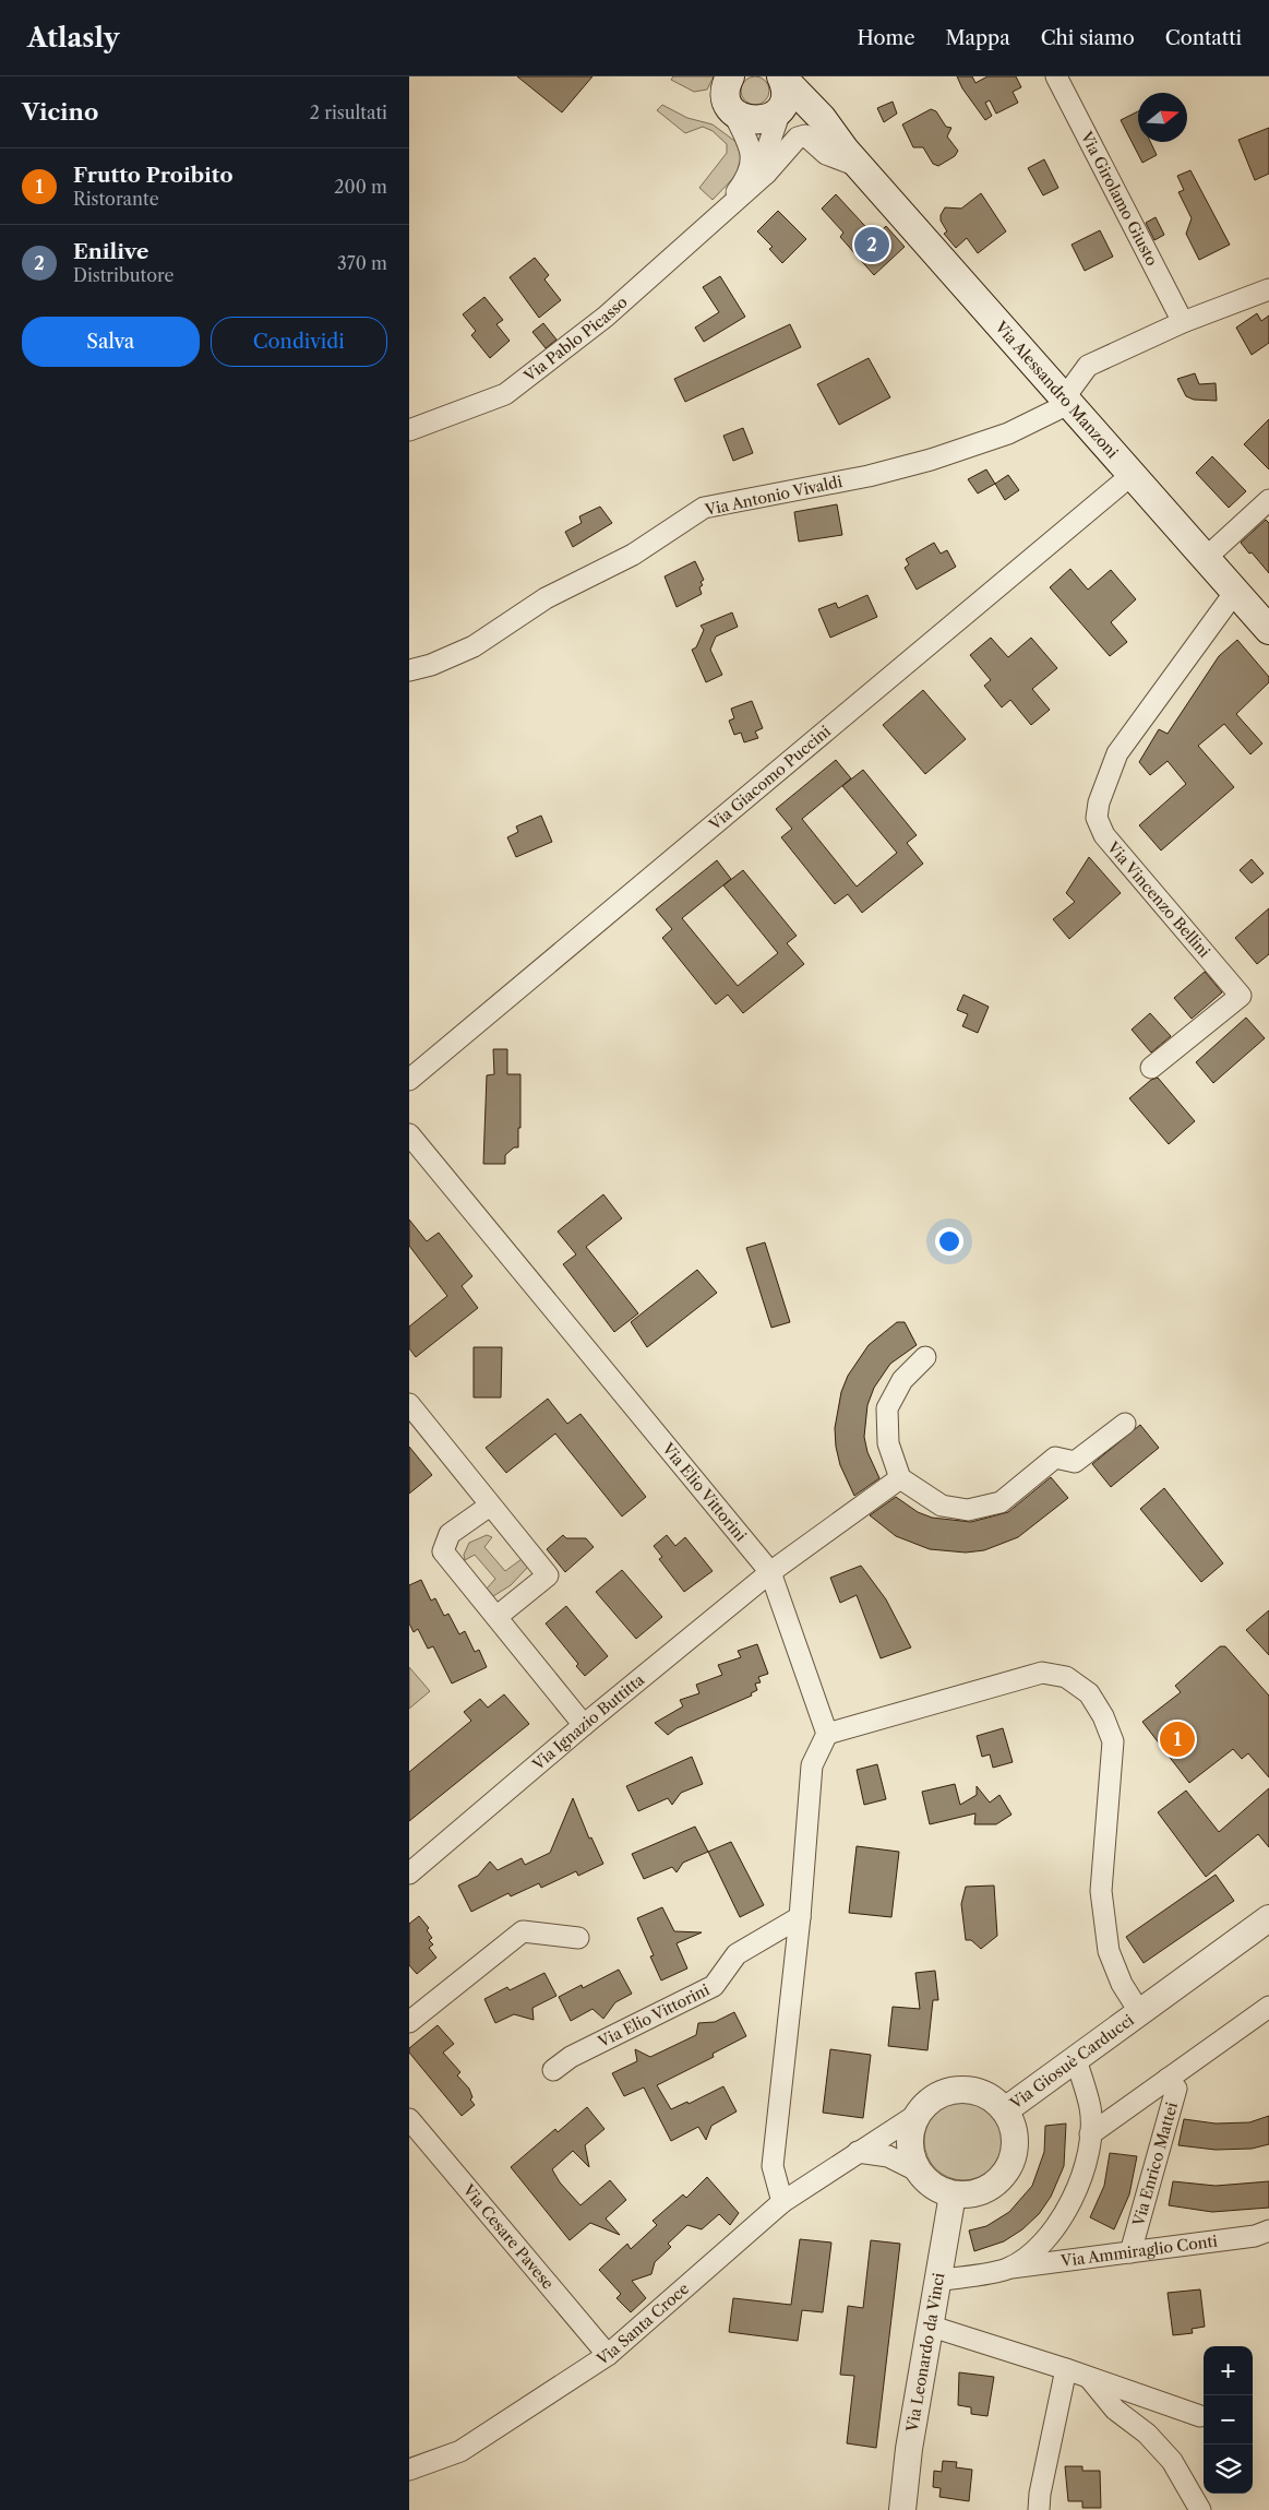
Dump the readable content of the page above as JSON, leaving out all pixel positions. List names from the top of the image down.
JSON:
{
  "streets": {
    "main road": ["Via Alessandro Manzoni"],
    "street": [
      "Via Girolamo Giusto",
      "Via Pablo Picasso",
      "Via Antonio Vivaldi",
      "Via Giacomo Puccini",
      "Via Vincenzo Bellini",
      "Via Elio Vittorini",
      "Via Ignazio Buttitta",
      "Via Giosuè Carducci",
      "Via Enrico Mattei",
      "Via Cesare Pavese",
      "Via Ammiraglio Conti",
      "Via Santa Croce",
      "Via Leonardo da Vinci"
    ]
  },
  "crossings": [
    ["Via Pablo Picasso", "Via Alessandro Manzoni"],
    ["Via Alessandro Manzoni", "Via Antonio Vivaldi"],
    ["Via Alessandro Manzoni", "Via Giacomo Puccini"],
    ["Via Alessandro Manzoni", "Via Vincenzo Bellini"],
    ["Via Elio Vittorini", "Via Ignazio Buttitta"],
    ["Via Giosuè Carducci", "Via Ammiraglio Conti"],
    ["Via Giosuè Carducci", "Via Santa Croce"],
    ["Via Giosuè Carducci", "Via Leonardo da Vinci"],
    ["Via Enrico Mattei", "Via Ammiraglio Conti"],
    ["Via Cesare Pavese", "Via Santa Croce"],
    ["Via Ammiraglio Conti", "Via Leonardo da Vinci"],
    ["Via Santa Croce", "Via Leonardo da Vinci"]
  ],
  "north": "right",
  "page": {
    "header": "Atlasly",
    "nav": [
      "Home",
      "Mappa",
      "Chi siamo",
      "Contatti"
    ],
    "heading": ["Vicino", "2 risultati"],
    "list": [
      {
        "mark": "1",
        "name": "Frutto Proibito",
        "note": "Ristorante",
        "value": "200 m"
      },
      {
        "mark": "2",
        "name": "Enilive",
        "note": "Distributore",
        "value": "370 m"
      }
    ],
    "pins": ["2", "1"],
    "buttons": ["Salva", "Condividi"],
    "map_buttons": ["+", "−"]
  }
}
